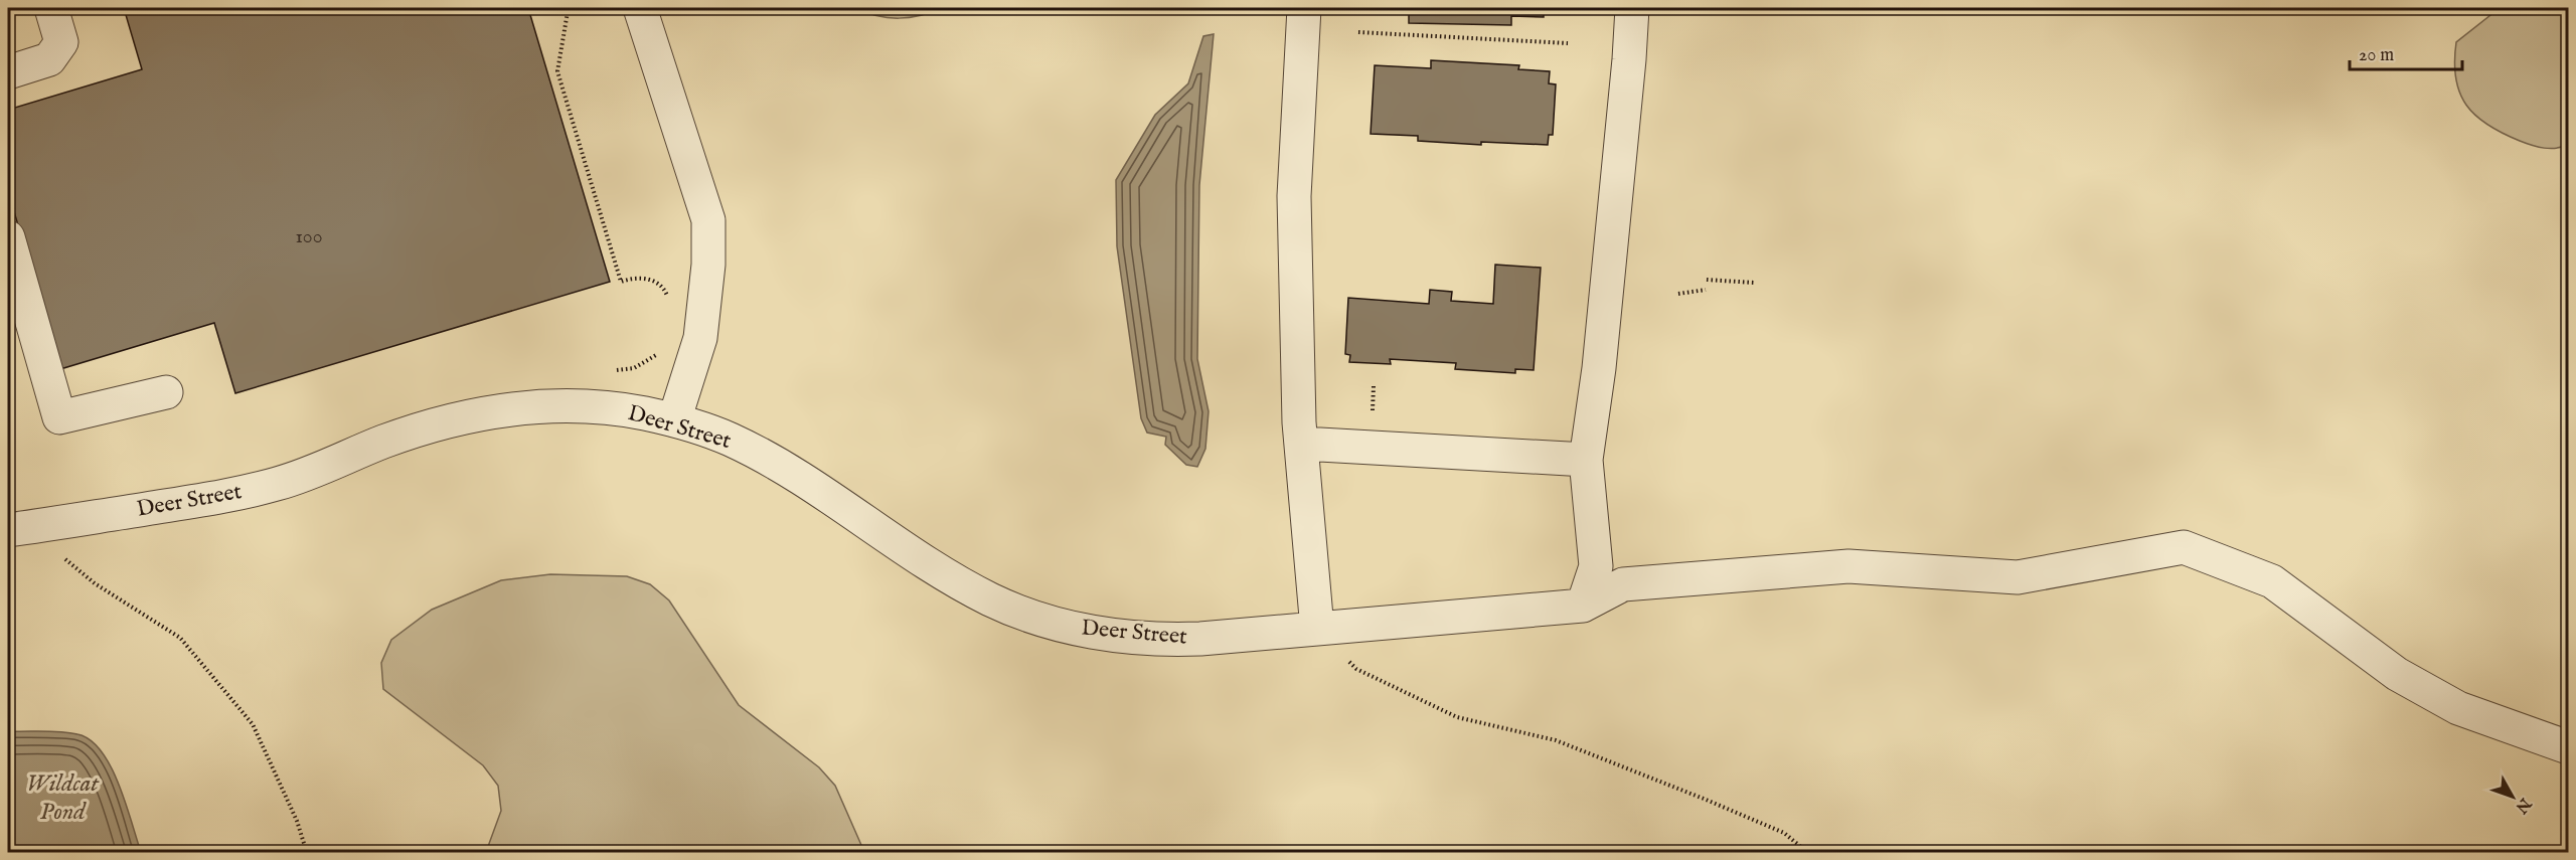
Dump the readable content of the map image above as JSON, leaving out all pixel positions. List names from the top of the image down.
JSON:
{
  "streets": {
    "street": ["Deer Street"]
  },
  "water": ["Wildcat Pond"],
  "house_numbers": ["100"],
  "scale_bar": "20 m",
  "north": "bottom right"
}
